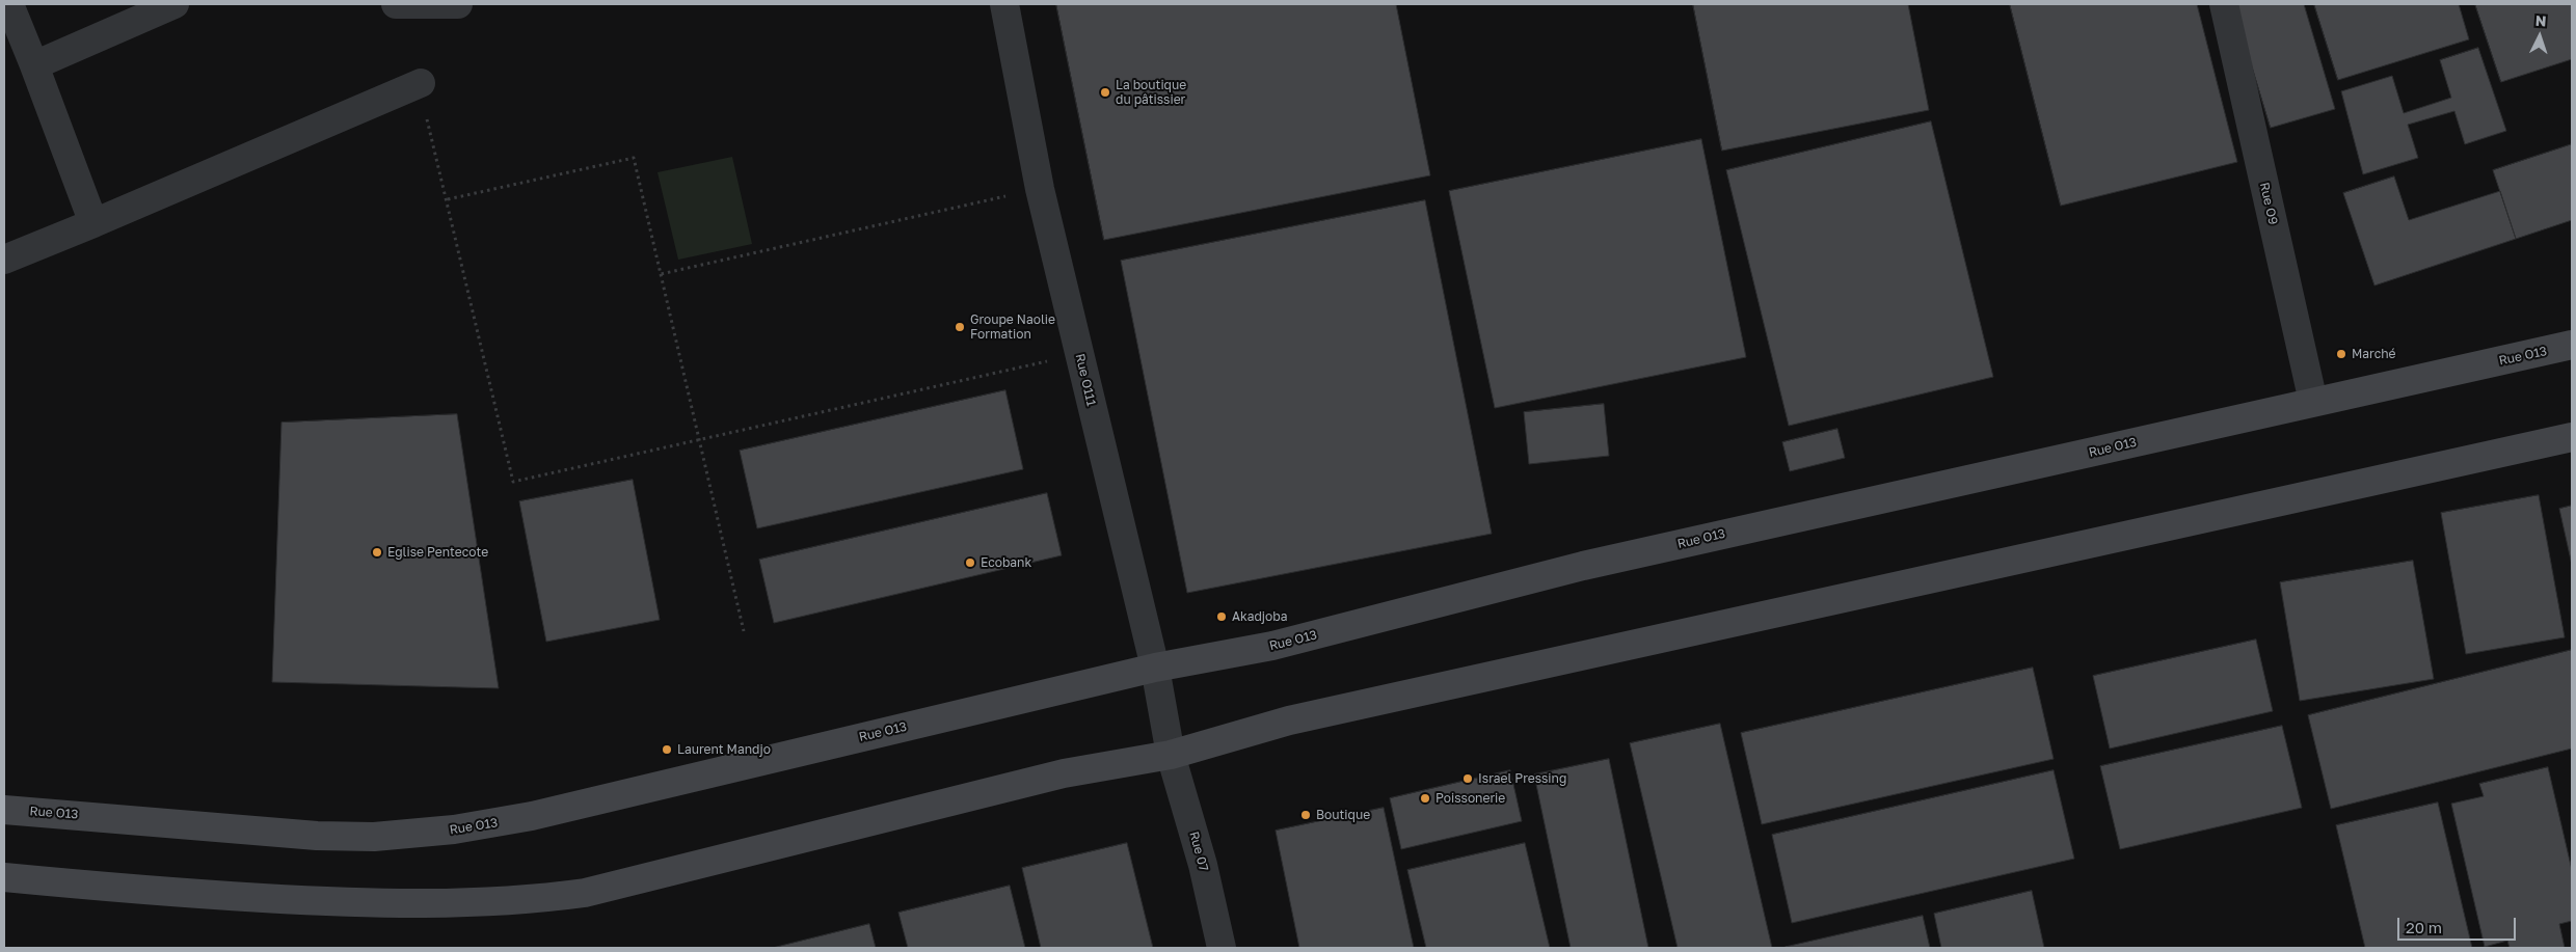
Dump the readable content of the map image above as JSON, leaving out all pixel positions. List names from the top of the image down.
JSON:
{
  "streets": {
    "main road": ["Rue O13"],
    "street": ["Rue O9", "Rue O111", "Rue 07"]
  },
  "crossings": [
    ["Rue O9", "Rue O13"],
    ["Rue O13", "Rue O111"],
    ["Rue O111", "Rue 07"]
  ],
  "places": [
    "La boutique du pâtissier",
    "Groupe Naolie Formation",
    "Marché",
    "Eglise Pentecote",
    "Ecobank",
    "Akadjoba",
    "Laurent Mandjo",
    "Israel Pressing",
    "Poissonerie",
    "Boutique"
  ],
  "scale_bar": "20 m",
  "north": "top"
}
